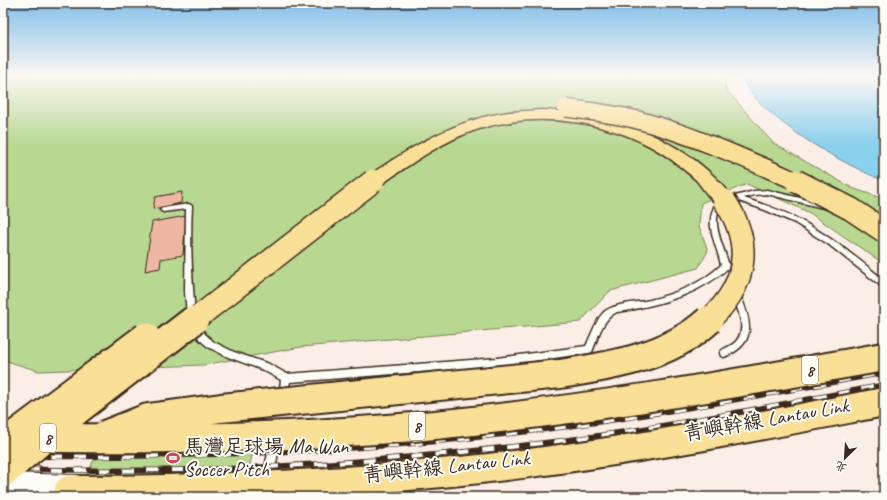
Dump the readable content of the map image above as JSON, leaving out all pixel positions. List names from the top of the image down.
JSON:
{
  "streets": {
    "highway": ["8", "青嶼幹線 Lantau Link"]
  },
  "places": {
    "sports": ["馬灣足球場 Ma Wan Soccer Pitch"]
  },
  "north": "bottom left"
}
